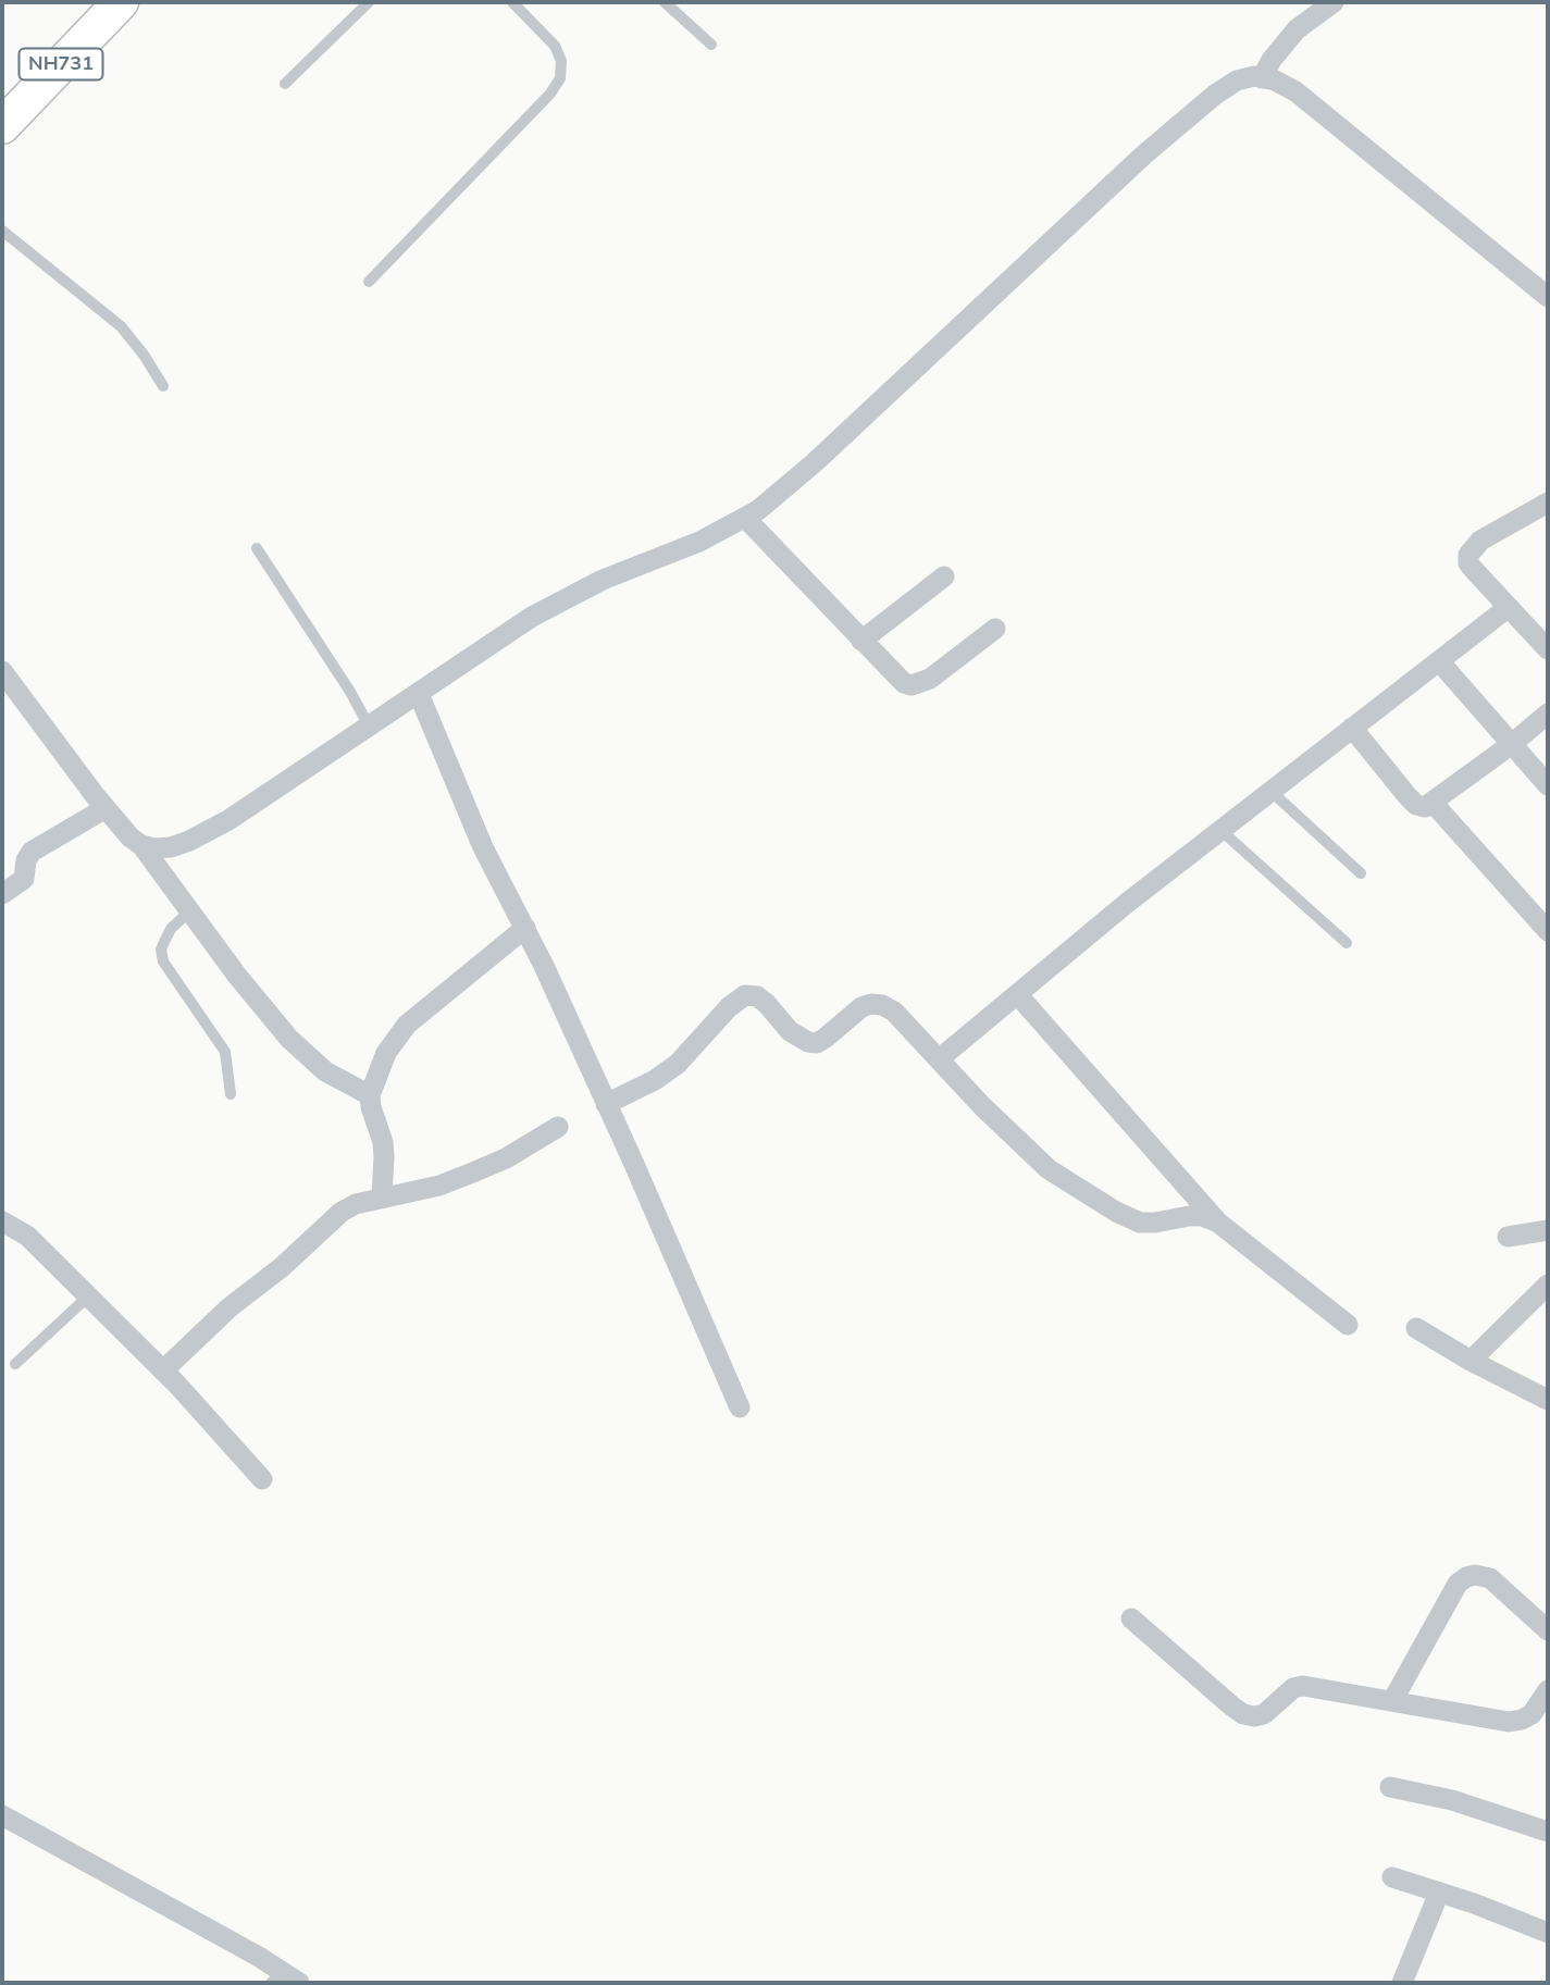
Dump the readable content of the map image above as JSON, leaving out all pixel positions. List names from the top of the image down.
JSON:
{
  "streets": {
    "highway": ["NH731"]
  }
}
